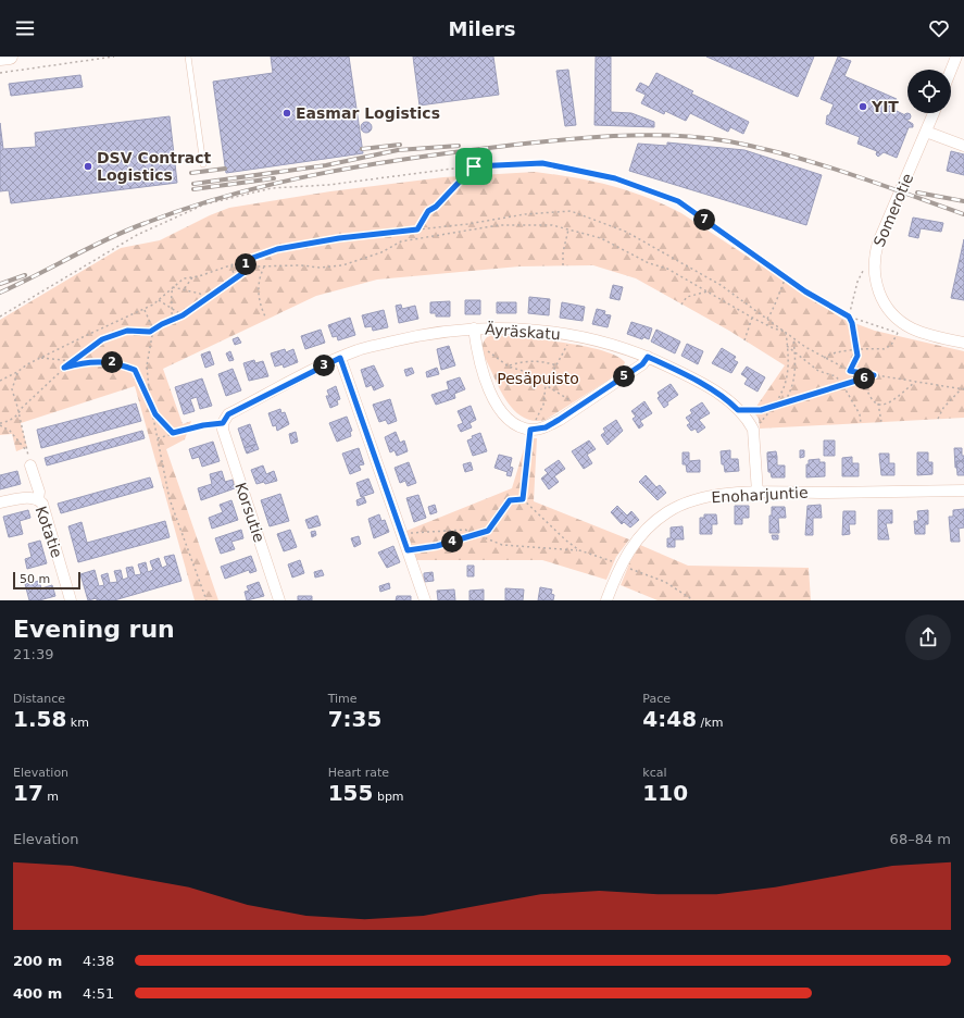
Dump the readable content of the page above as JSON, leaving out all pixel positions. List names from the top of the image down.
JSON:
{
  "streets": {
    "street": [
      "Somerotie",
      "Äyräskatu",
      "Enoharjuntie",
      "Korsutie",
      "Kotatie"
    ]
  },
  "crossings": [
    ["Äyräskatu", "Korsutie"]
  ],
  "parks": ["Pesäpuisto"],
  "places": ["YIT", "Easmar Logistics", "DSV Contract Logistics"],
  "scale_bar": "50 m",
  "page": {
    "header": "Milers",
    "pins": [
      "7",
      "1",
      "2",
      "3",
      "5",
      "6",
      "4"
    ],
    "scale": "50 m",
    "heading": ["Evening run", "21:39"],
    "stats": [
      ["Distance", "1.58 km"],
      ["Time", "7:35"],
      ["Pace", "4:48 /km"],
      ["Elevation", "17 m"],
      ["Heart rate", "155 bpm"],
      ["kcal", "110"]
    ],
    "chart": ["Elevation", "68–84 m"],
    "list": [
      {
        "name": "200 m",
        "note": "4:38"
      },
      {
        "name": "400 m",
        "note": "4:51"
      }
    ]
  }
}
